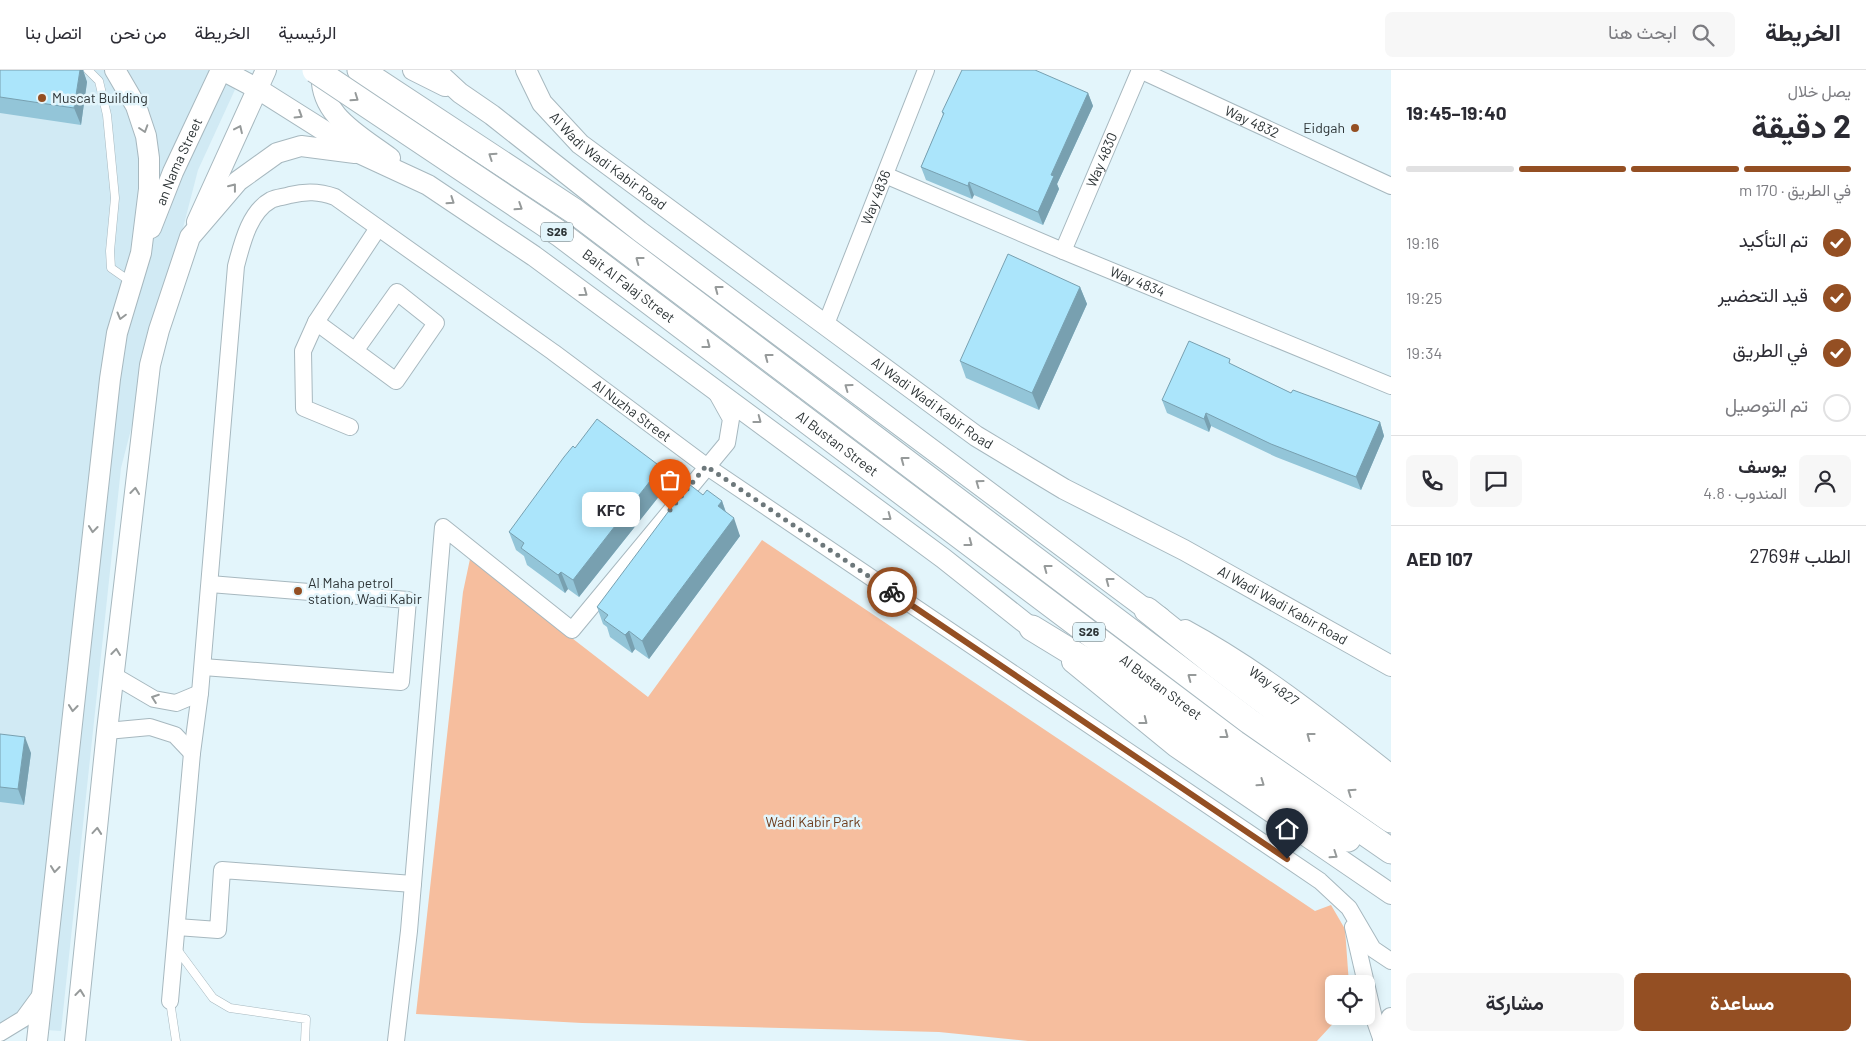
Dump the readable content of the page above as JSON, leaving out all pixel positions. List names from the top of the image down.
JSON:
{
  "streets": {
    "main road": ["S26", "Bait Al Falaj Street", "Al Bustan Street"],
    "street": [
      "Way 4832",
      "Al Wadi Wadi Kabir Road",
      "an Nama Street",
      "Way 4830",
      "Way 4836",
      "Way 4834",
      "Al Nuzha Street",
      "Way 4827"
    ]
  },
  "crossings": [
    ["Way 4832", "Way 4830"],
    ["Al Wadi Wadi Kabir Road", "Way 4836"],
    ["Way 4830", "Way 4834"],
    ["Way 4836", "Way 4834"],
    ["Bait Al Falaj Street", "Al Bustan Street"]
  ],
  "parks": ["Wadi Kabir Park"],
  "places": [
    "Muscat Building",
    "Eidgah",
    "KFC",
    "Al Maha petrol station, Wadi Kabir"
  ],
  "page": {
    "header": "الخريطة",
    "search": "ابحث هنا",
    "nav": [
      "الرئيسية",
      "الخريطة",
      "من نحن",
      "اتصل بنا"
    ],
    "heading": ["2 دقيقة", "يصل خلال", "19:40–19:45"],
    "panel": [
      "يوسف",
      "المندوب · 4.8",
      "الطلب #2769",
      "AED 107"
    ],
    "bar": "في الطريق · 170 m",
    "list": [
      ["تم التأكيد", "19:16"],
      ["قيد التحضير", "19:25"],
      ["في الطريق", "19:34"],
      "تم التوصيل"
    ],
    "bubble": "KFC",
    "buttons": ["مساعدة", "مشاركة"]
  }
}
